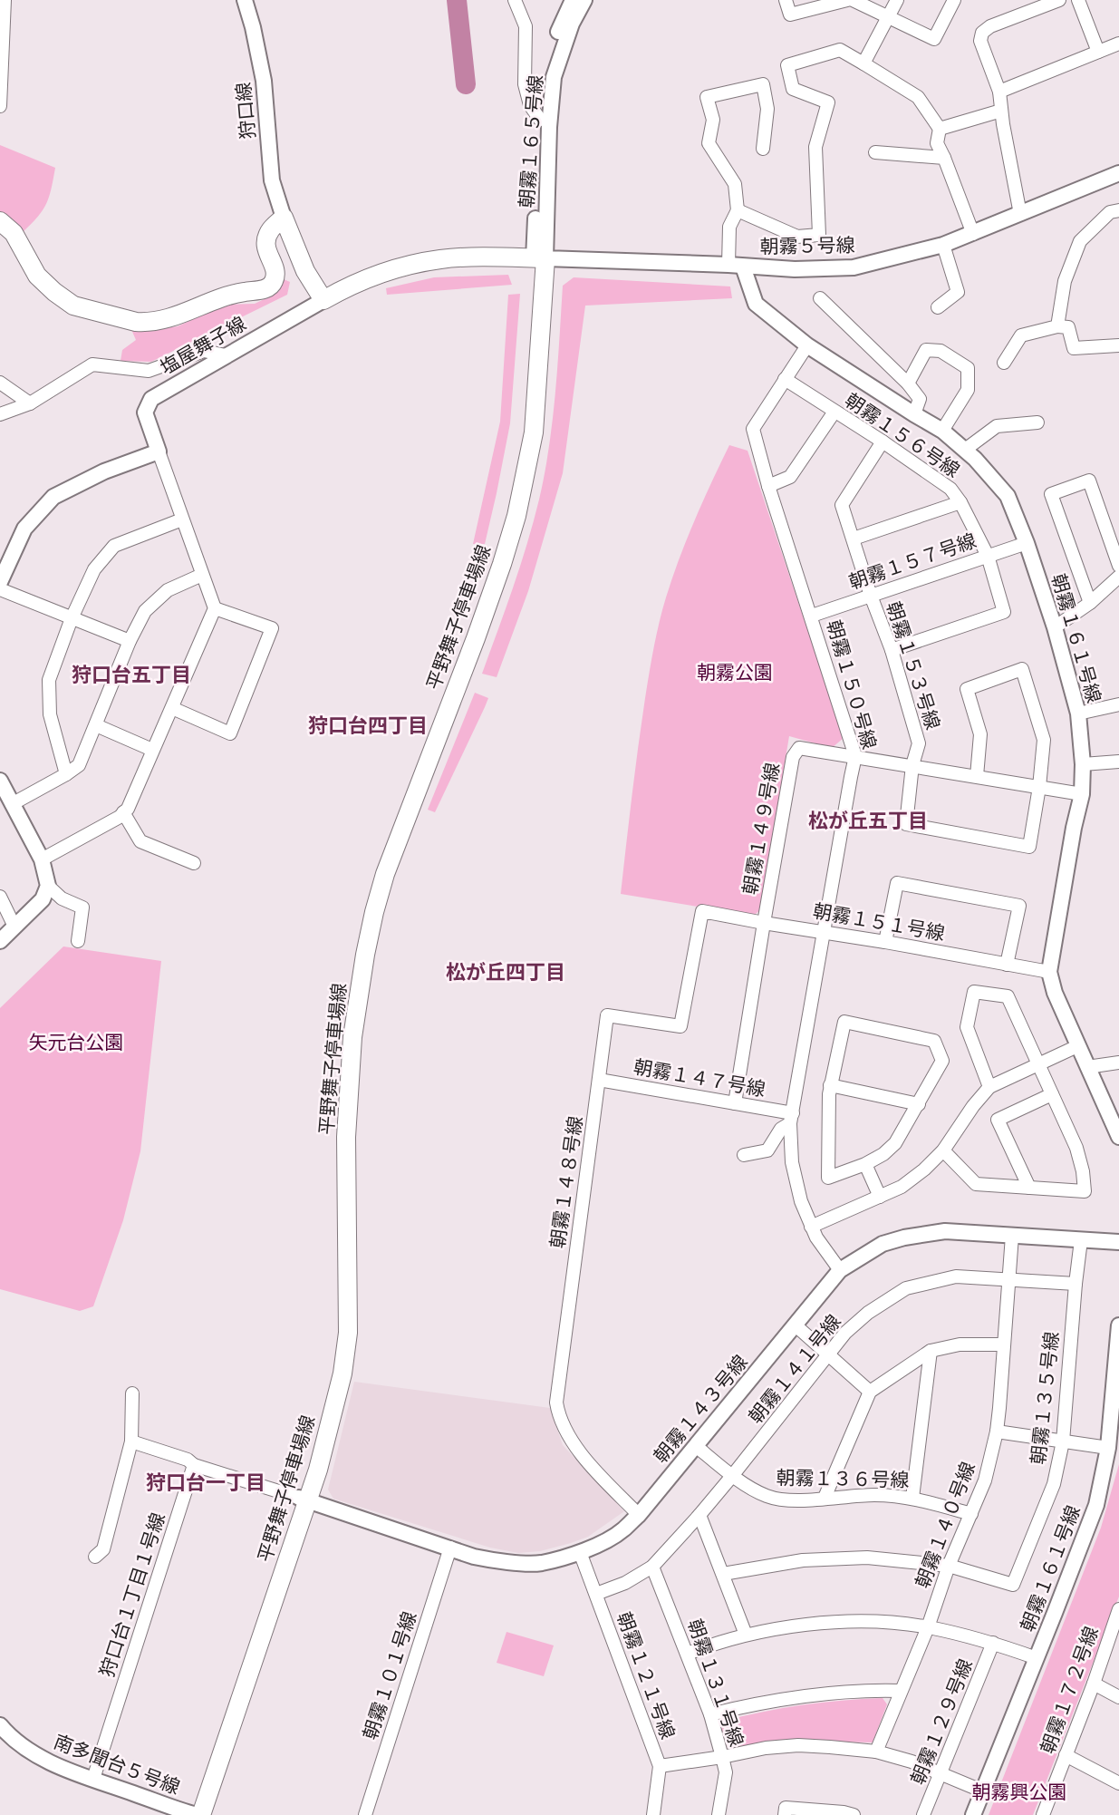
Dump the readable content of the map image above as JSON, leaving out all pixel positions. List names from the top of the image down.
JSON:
{
  "streets": {
    "main road": ["平野舞子停車場線"],
    "street": [
      "狩口線",
      "朝霧１６５号線",
      "朝霧５号線",
      "塩屋舞子線",
      "朝霧１５６号線",
      "朝霧１５７号線",
      "朝霧１６１号線",
      "朝霧１５３号線",
      "朝霧１５０号線",
      "朝霧１４９号線",
      "朝霧１５１号線",
      "朝霧１４７号線",
      "朝霧１４８号線",
      "朝霧１４１号線",
      "朝霧１３５号線",
      "朝霧１４３号線",
      "朝霧１３６号線",
      "朝霧１４０号線",
      "狩口台１丁目１号線",
      "朝霧１０１号線",
      "朝霧１２１号線",
      "朝霧１３１号線",
      "朝霧１７２号線",
      "朝霧１２９号線",
      "南多聞台５号線"
    ]
  },
  "crossings": [
    ["朝霧１６５号線", "朝霧５号線"],
    ["朝霧１６５号線", "平野舞子停車場線"],
    ["朝霧５号線", "平野舞子停車場線"],
    ["朝霧５号線", "朝霧１６１号線"],
    ["朝霧１５６号線", "朝霧１５７号線"],
    ["朝霧１５６号線", "朝霧１５３号線"],
    ["朝霧１５６号線", "朝霧１５０号線"],
    ["朝霧１５７号線", "朝霧１６１号線"],
    ["朝霧１５７号線", "朝霧１５３号線"],
    ["朝霧１５７号線", "朝霧１５０号線"],
    ["平野舞子停車場線", "朝霧１４３号線"],
    ["平野舞子停車場線", "南多聞台５号線"],
    ["朝霧１６１号線", "朝霧１５０号線"],
    ["朝霧１６１号線", "朝霧１４９号線"],
    ["朝霧１６１号線", "朝霧１５１号線"],
    ["朝霧１５３号線", "朝霧１４９号線"],
    ["朝霧１５０号線", "朝霧１４９号線"],
    ["朝霧１５０号線", "朝霧１５１号線"],
    ["朝霧１５０号線", "朝霧１４７号線"],
    ["朝霧１５０号線", "朝霧１４３号線"],
    ["朝霧１４９号線", "朝霧１５１号線"],
    ["朝霧１４９号線", "朝霧１４７号線"],
    ["朝霧１５１号線", "朝霧１４８号線"],
    ["朝霧１４７号線", "朝霧１４８号線"],
    ["朝霧１４８号線", "朝霧１４３号線"],
    ["朝霧１４１号線", "朝霧１３５号線"],
    ["朝霧１４１号線", "朝霧１３６号線"],
    ["朝霧１４１号線", "朝霧１４０号線"],
    ["朝霧１４１号線", "朝霧１２１号線"],
    ["朝霧１４１号線", "朝霧１３１号線"],
    ["朝霧１３５号線", "朝霧１４３号線"],
    ["朝霧１３５号線", "朝霧１４０号線"],
    ["朝霧１４３号線", "朝霧１３６号線"],
    ["朝霧１４３号線", "朝霧１４０号線"],
    ["朝霧１４３号線", "朝霧１０１号線"],
    ["朝霧１４３号線", "朝霧１２１号線"],
    ["朝霧１３６号線", "朝霧１４０号線"],
    ["狩口台１丁目１号線", "南多聞台５号線"]
  ],
  "districts": [
    "狩口台五丁目",
    "狩口台四丁目",
    "松が丘五丁目",
    "松が丘四丁目",
    "狩口台一丁目"
  ],
  "parks": ["朝霧公園", "矢元台公園", "朝霧興公園"]
}
